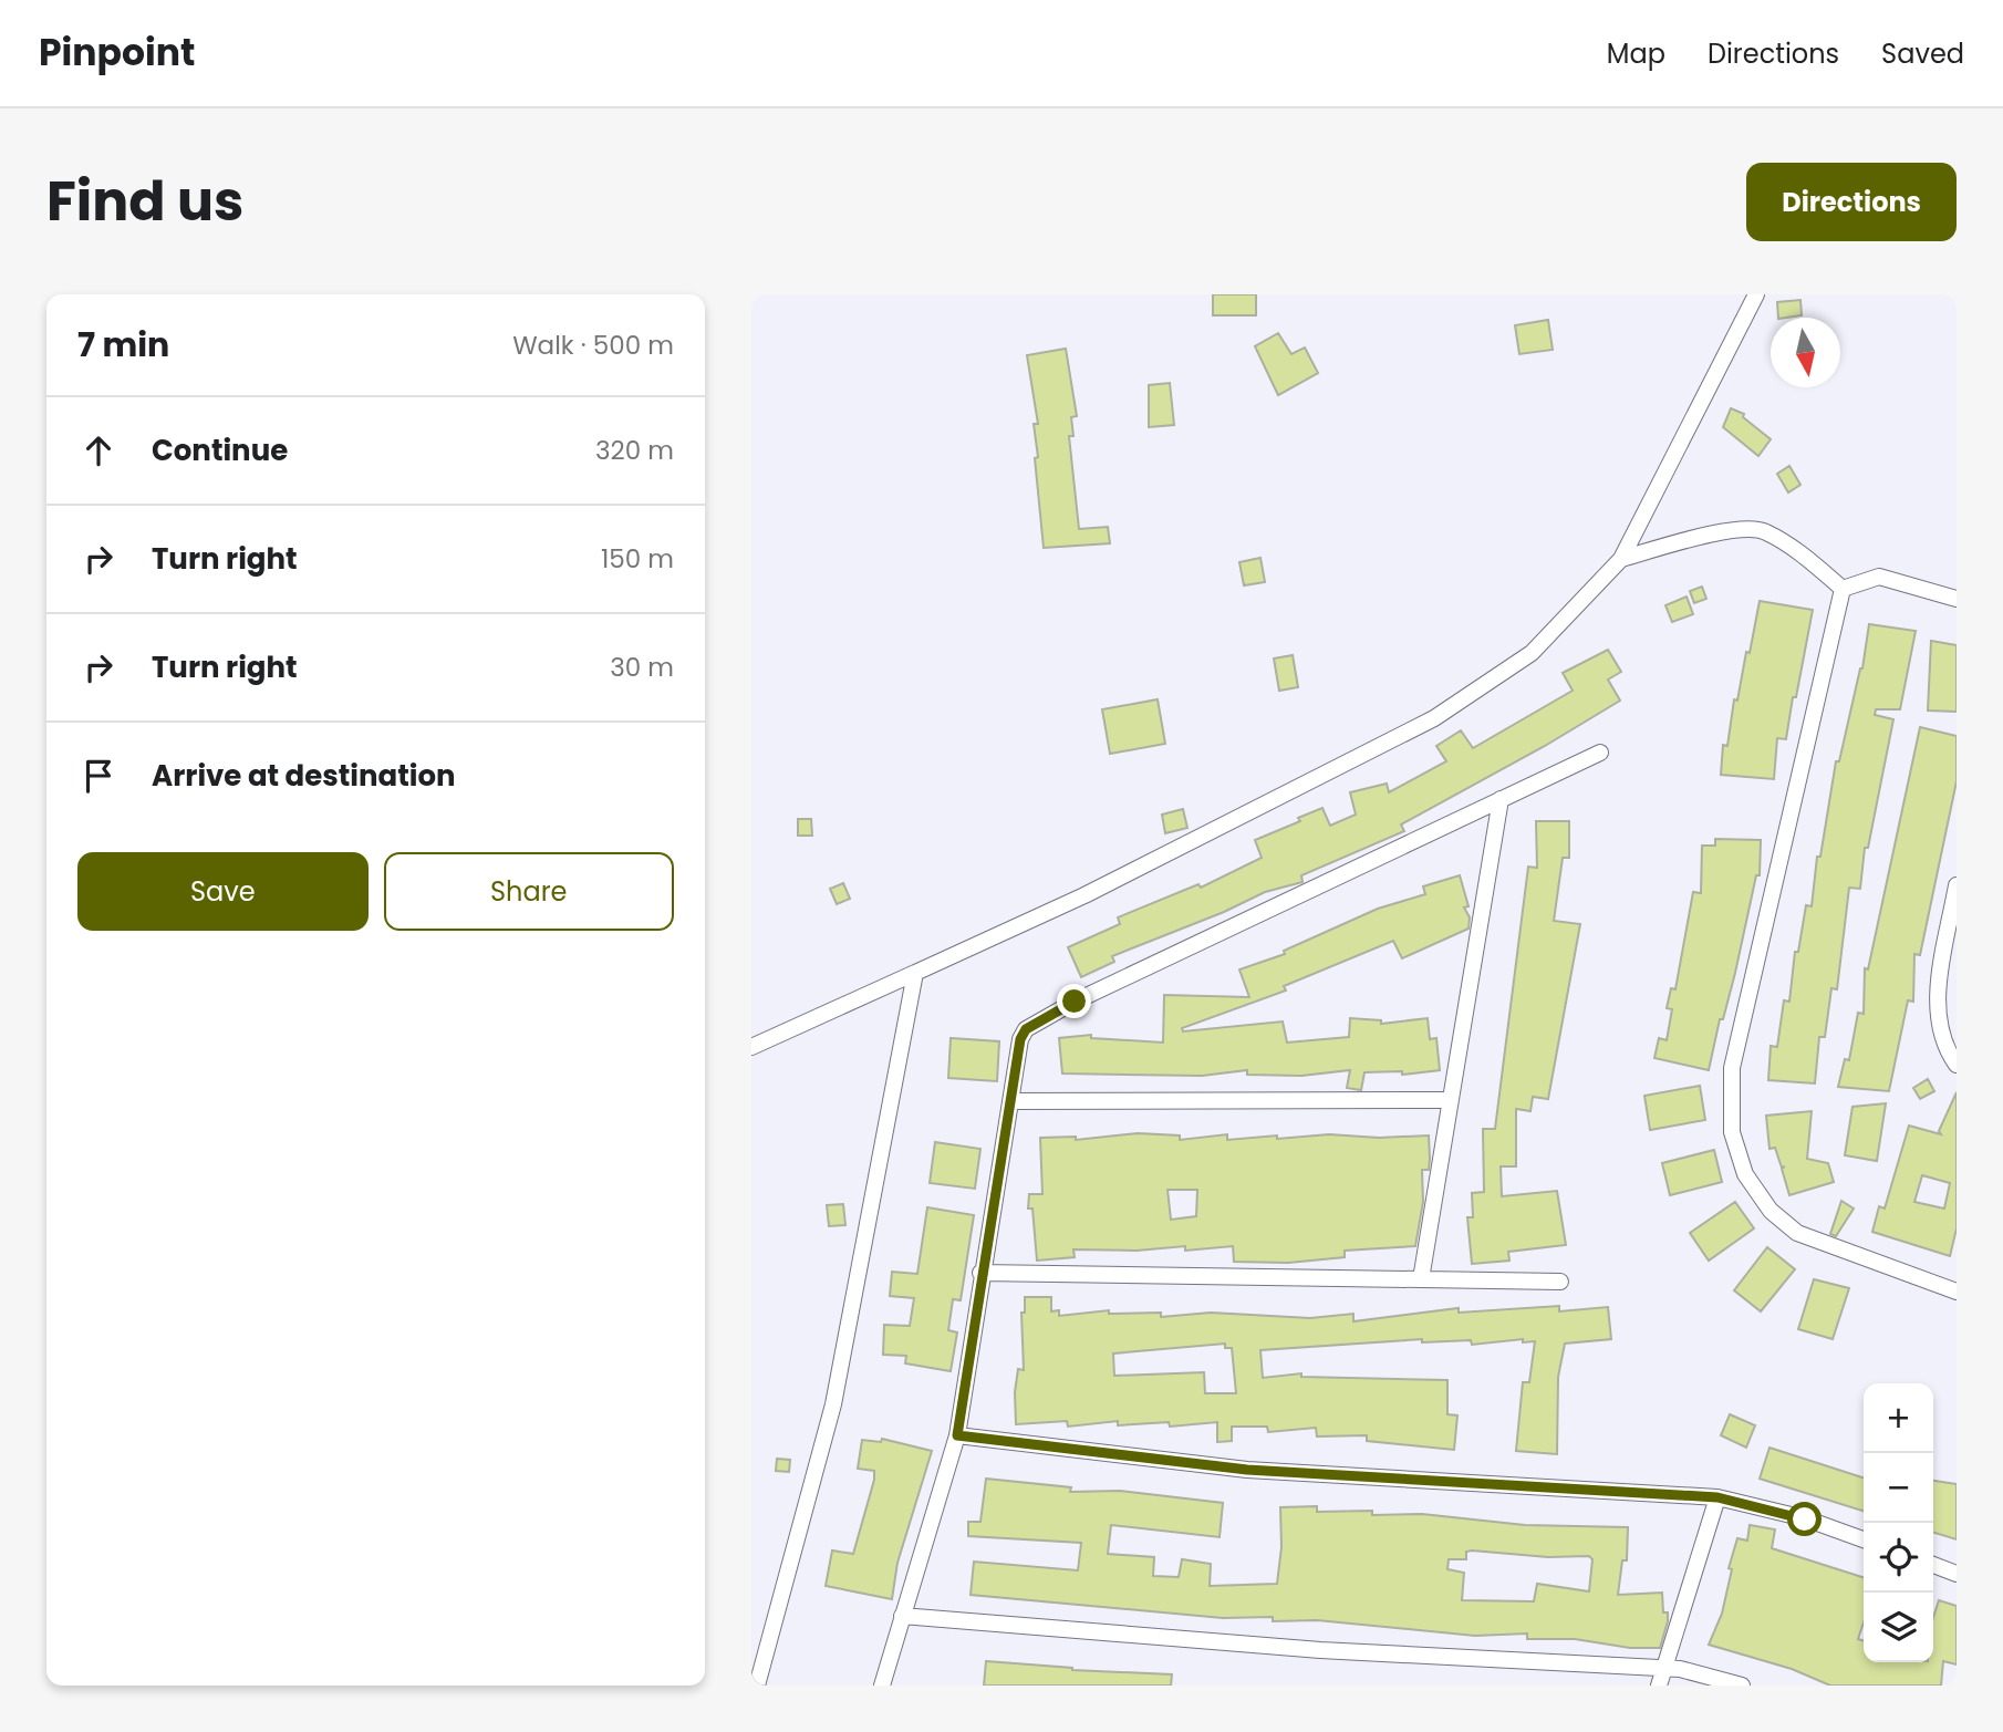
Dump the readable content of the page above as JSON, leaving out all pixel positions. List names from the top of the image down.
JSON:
{
  "north": "bottom",
  "page": {
    "header": "Pinpoint",
    "nav": ["Map", "Directions", "Saved"],
    "title": "Find us",
    "buttons": [
      "Directions",
      ["Save", "Share"]
    ],
    "heading": ["7 min", "Walk · 500 m"],
    "list": [
      ["Continue", "320 m"],
      ["Turn right", "150 m"],
      ["Turn right", "30 m"],
      "Arrive at destination"
    ],
    "map_buttons": ["+", "−"]
  }
}
